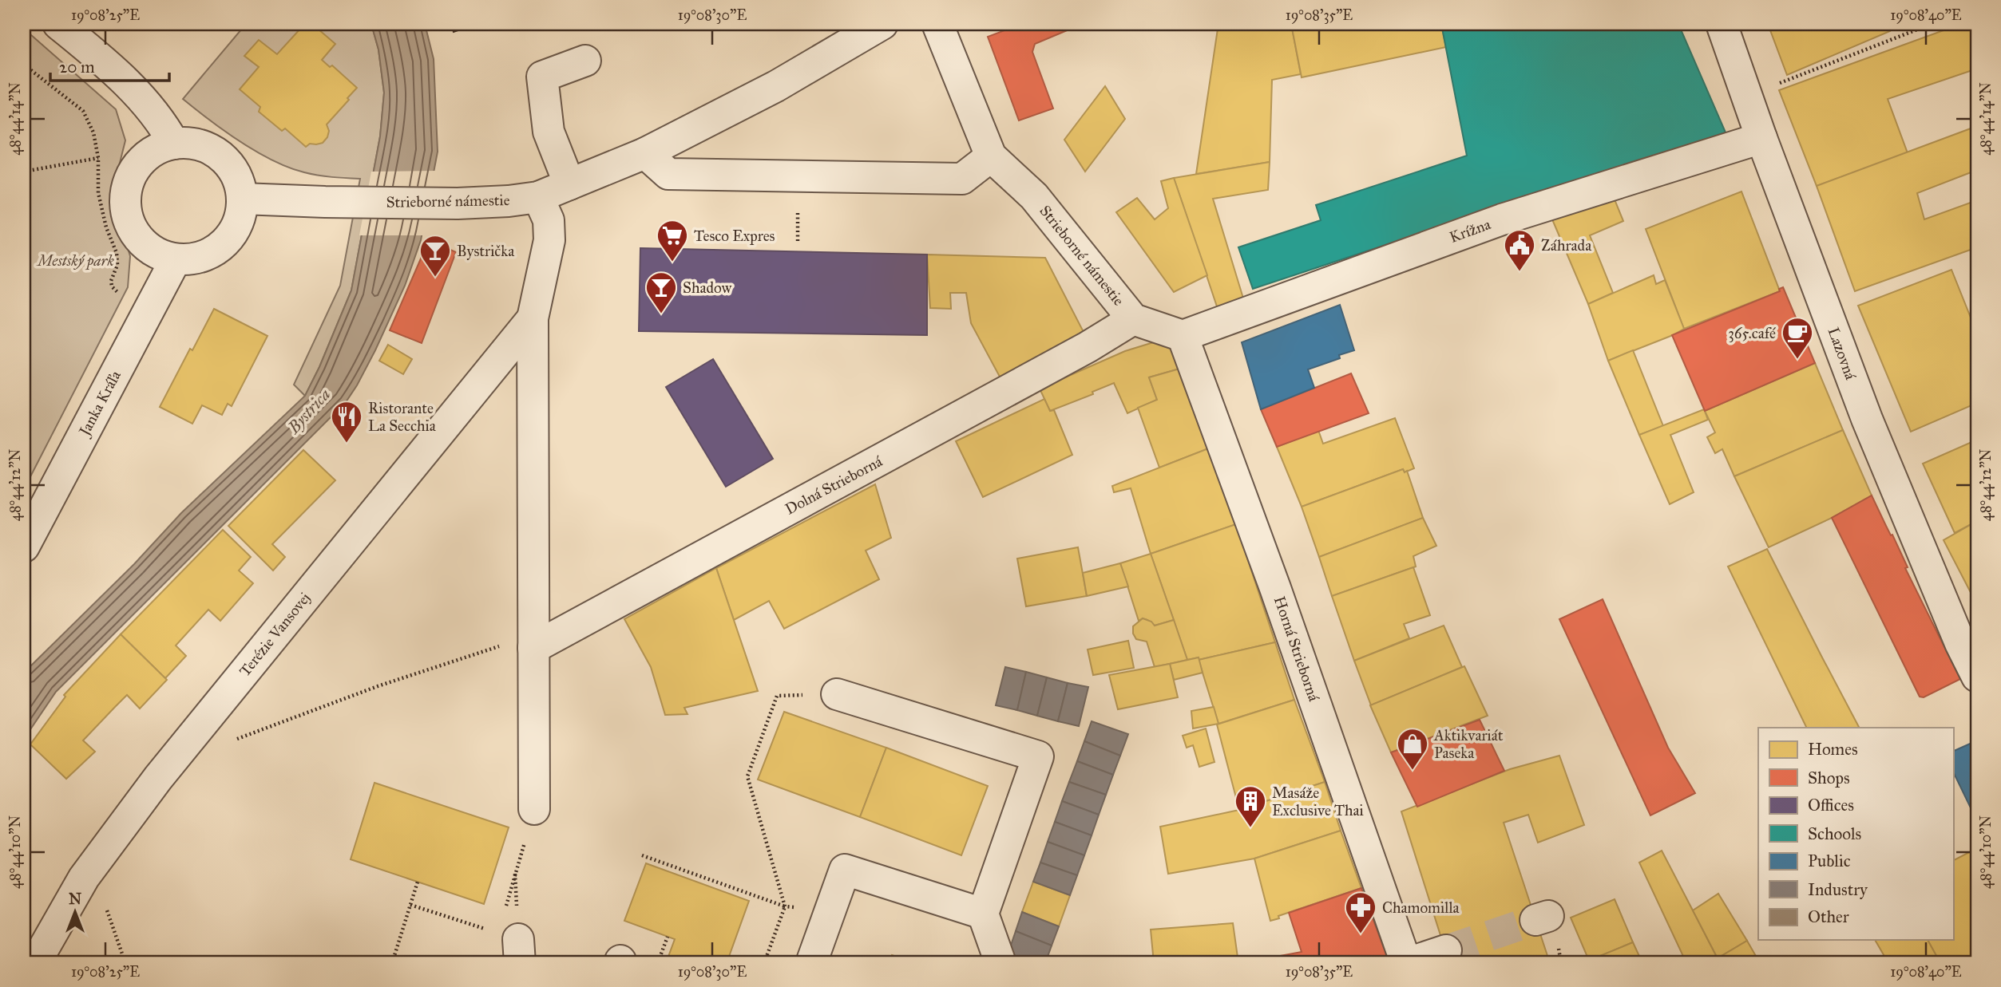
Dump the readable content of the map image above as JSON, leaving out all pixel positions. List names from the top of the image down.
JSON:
{
  "streets": {
    "street": [
      "Strieborné námestie",
      "Krížna",
      "Lazovná",
      "Janka Kráľa",
      "Dolná Strieborná",
      "Terézie Vansovej",
      "Horná Strieborná"
    ]
  },
  "crossings": [
    ["Strieborné námestie", "Krížna"],
    ["Strieborné námestie", "Janka Kráľa"],
    ["Strieborné námestie", "Dolná Strieborná"],
    ["Strieborné námestie", "Terézie Vansovej"],
    ["Strieborné námestie", "Horná Strieborná"],
    ["Krížna", "Lazovná"],
    ["Krížna", "Horná Strieborná"],
    ["Dolná Strieborná", "Terézie Vansovej"]
  ],
  "water": ["Bystrica"],
  "parks": ["Mestský park"],
  "places": {
    "supermarket": ["Tesco Expres"],
    "public building": ["Záhrada"],
    "bar": ["Bystrička", "Shadow"],
    "cafe": ["365.café"],
    "restaurant": ["Ristorante La Secchia"],
    "shop": ["Aktikvariát Paseka"],
    "building": ["Masáže Exclusive Thai"],
    "pharmacy": ["Chamomilla"]
  },
  "legend": [
    "Homes",
    "Shops",
    "Offices",
    "Schools",
    "Public",
    "Industry",
    "Other"
  ],
  "scale_bar": "20 m",
  "north": "top",
  "coordinates": [
    "19°08'25\"E",
    "19°08'30\"E",
    "19°08'35\"E",
    "19°08'40\"E",
    "48°44'14\"N",
    "48°44'12\"N",
    "48°44'10\"N"
  ]
}
